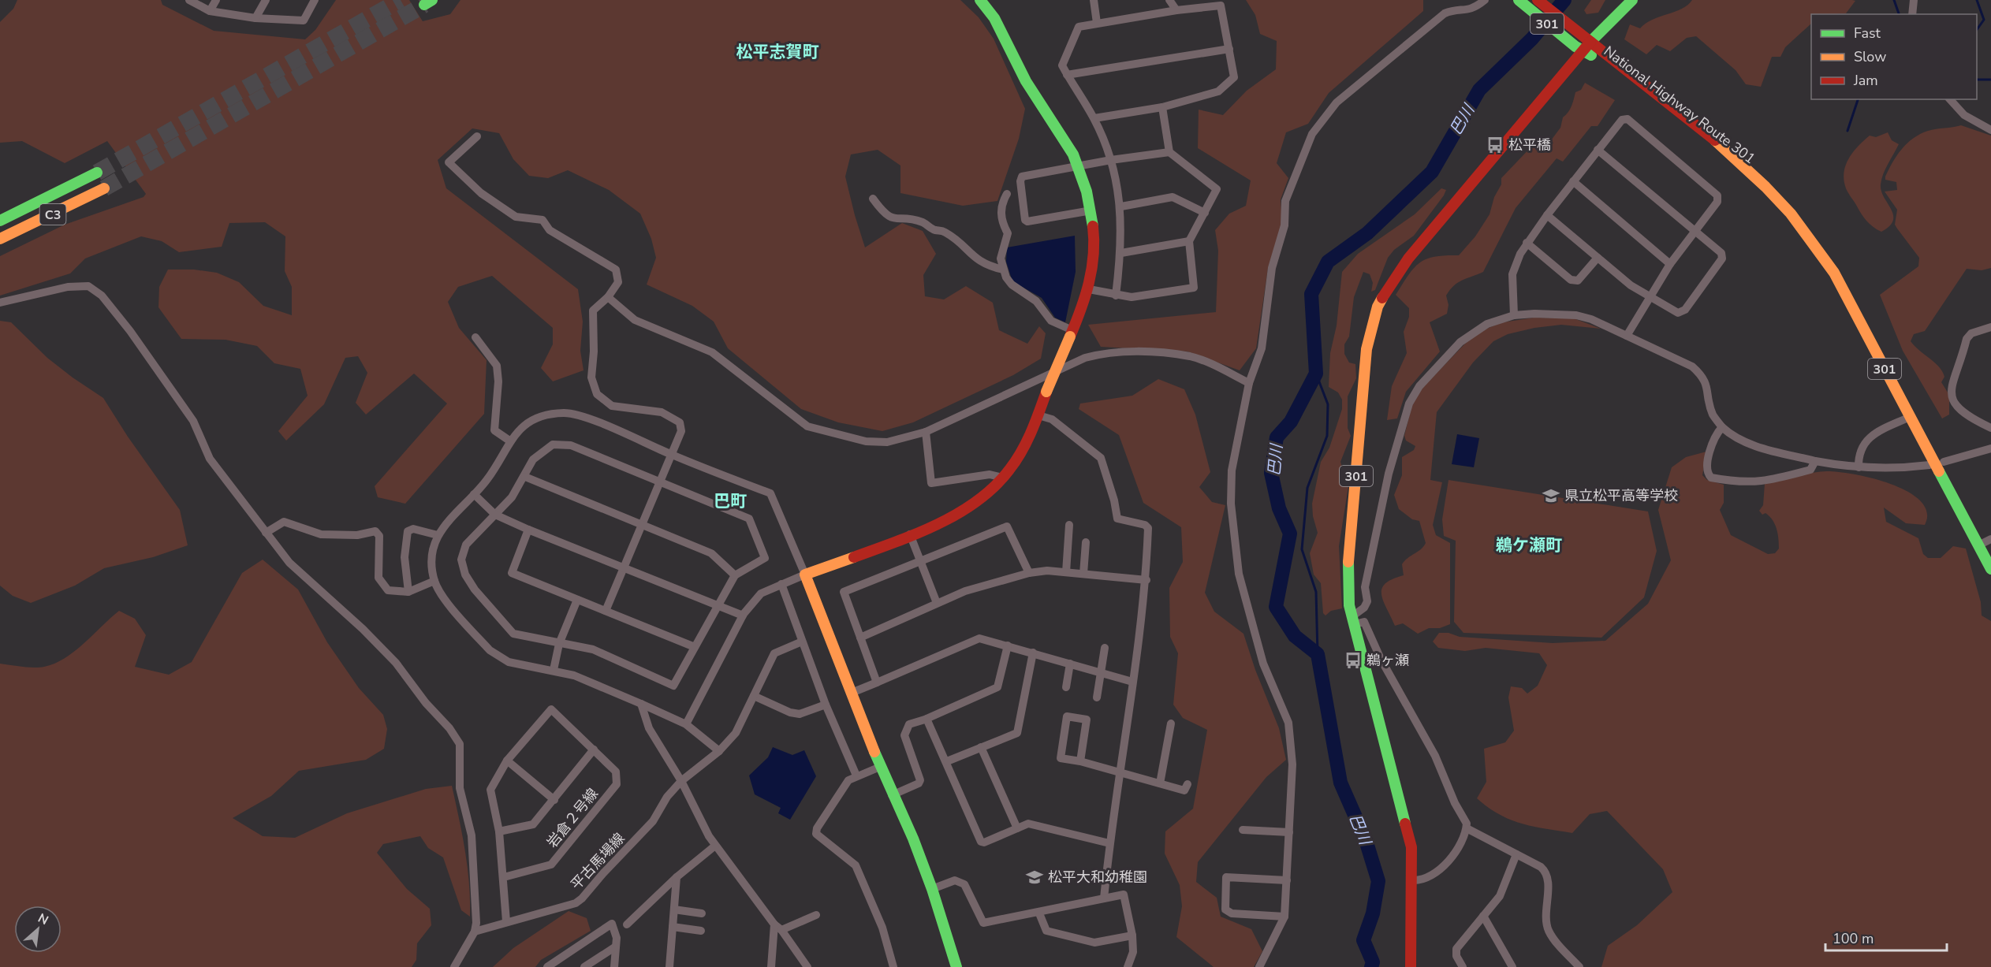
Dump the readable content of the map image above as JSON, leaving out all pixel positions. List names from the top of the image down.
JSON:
{
  "streets": {
    "main road": ["301", "National Highway Route 301", "C3"],
    "street": ["岩倉２号線", "平古馬場線"]
  },
  "districts": ["松平志賀町", "巴町", "鵜ケ瀬町"],
  "water": ["巴川"],
  "places": {
    "bus stop": ["松平橋", "鵜ヶ瀬"],
    "school or university": ["県立松平高等学校", "松平大和幼稚園"]
  },
  "legend": ["Fast", "Slow", "Jam"],
  "scale_bar": "100 m",
  "north": "top right"
}
